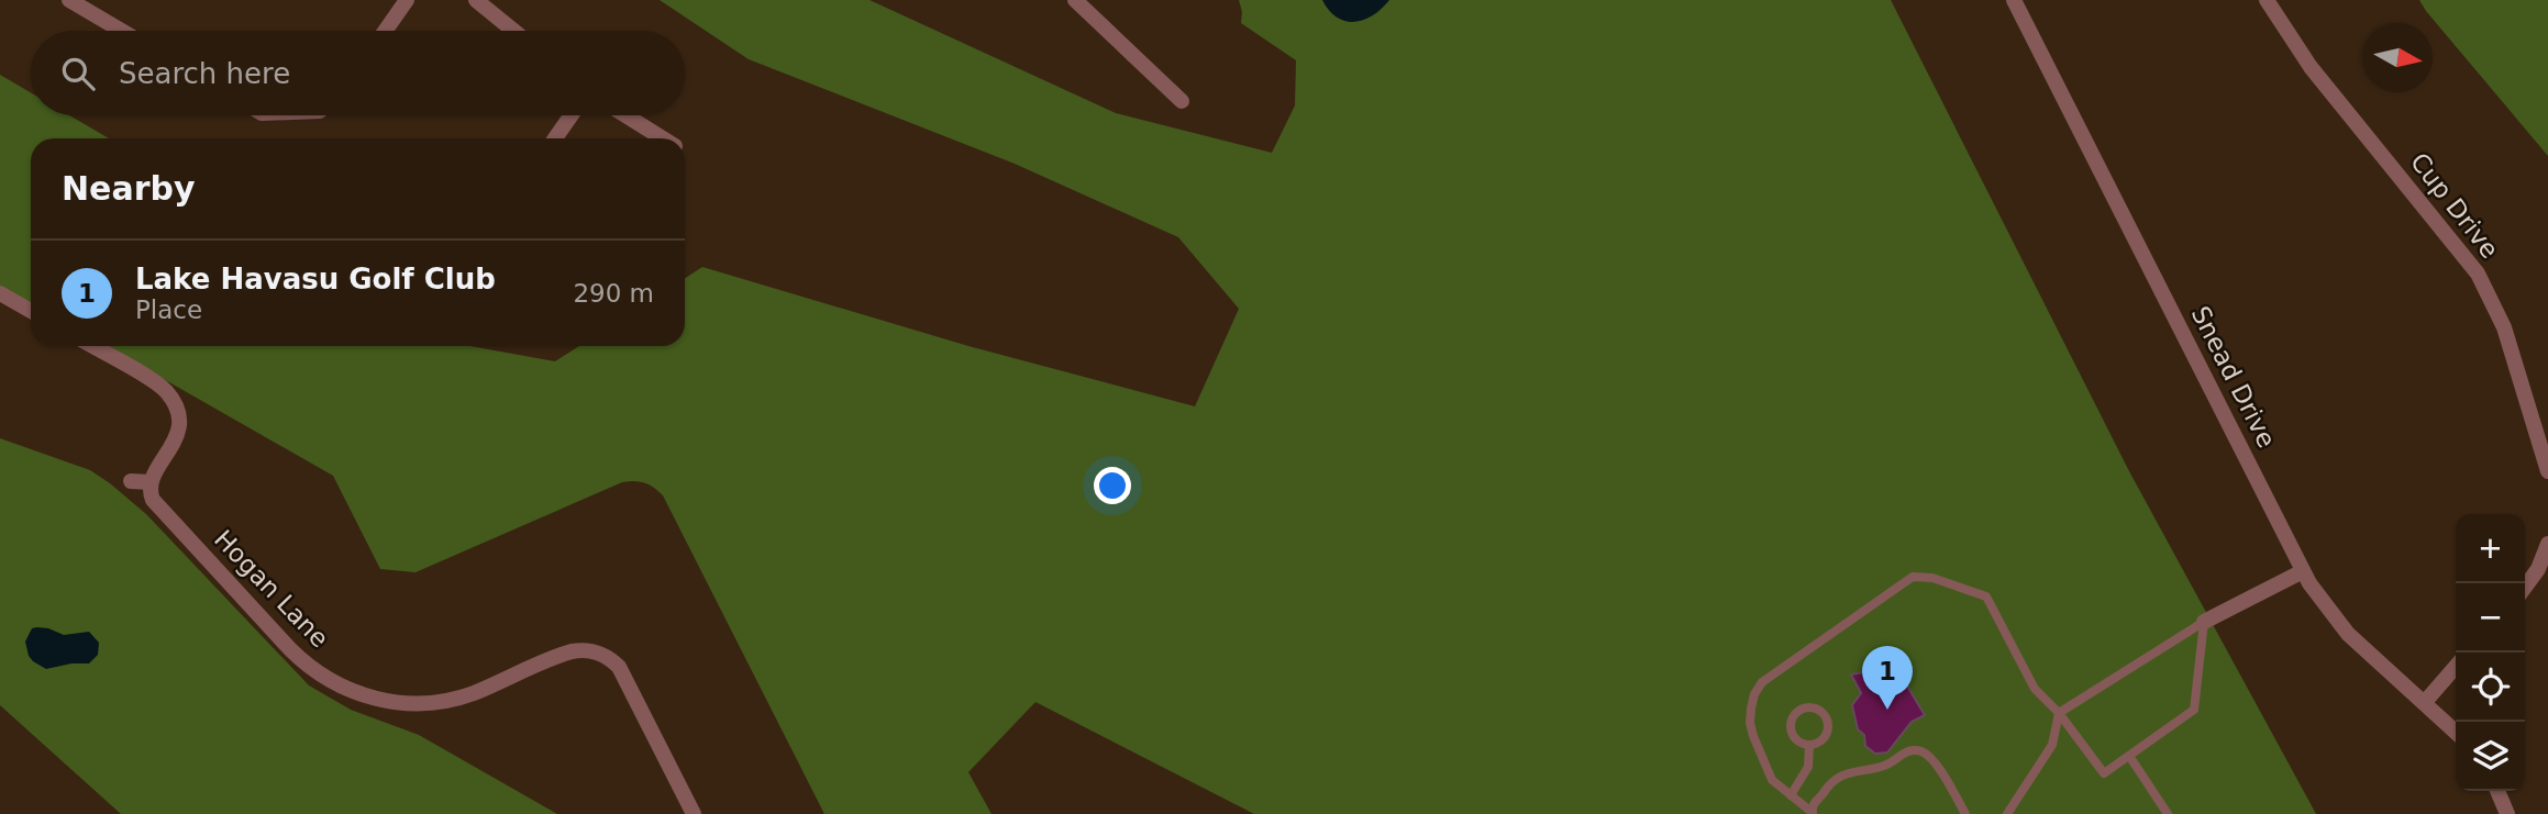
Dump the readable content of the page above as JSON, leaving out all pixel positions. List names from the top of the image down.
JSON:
{
  "streets": {
    "street": ["Cup Drive", "Snead Drive", "Hogan Lane"]
  },
  "north": "right",
  "page": {
    "search": "Search here",
    "heading": "Nearby",
    "list": [
      {
        "mark": "1",
        "name": "Lake Havasu Golf Club",
        "note": "Place",
        "value": "290 m"
      }
    ],
    "map_buttons": ["+", "−"],
    "pins": "1"
  }
}
